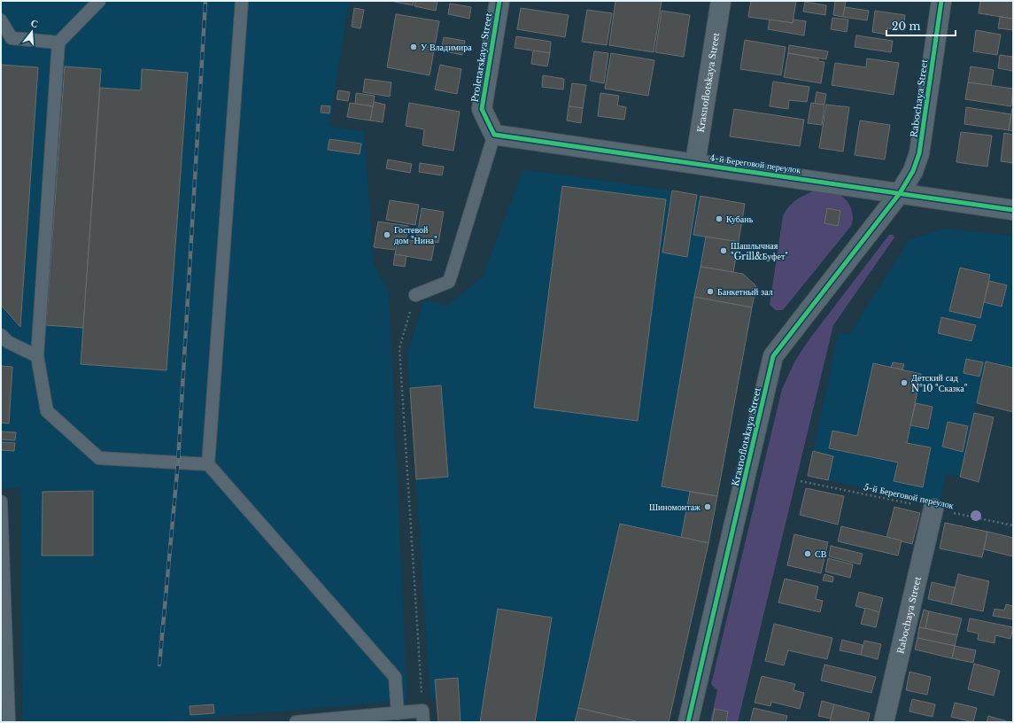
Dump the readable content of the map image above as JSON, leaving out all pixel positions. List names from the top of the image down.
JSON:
{
  "streets": {
    "street": [
      "Proletarskaya Street",
      "Krasnoflotskaya Street",
      "Rabochaya Street",
      "4-й Береговой переулок"
    ],
    "path": ["5-й Береговой переулок"]
  },
  "crossings": [
    ["Proletarskaya Street", "4-й Береговой переулок"],
    ["Krasnoflotskaya Street", "Rabochaya Street"],
    ["Krasnoflotskaya Street", "4-й Береговой переулок"],
    ["Rabochaya Street", "4-й Береговой переулок"],
    ["Rabochaya Street", "5-й Береговой переулок"]
  ],
  "places": [
    "У Владимира",
    "Кубань",
    "Гостевой дом \"Нина\"",
    "Шашлычная \"Grill&Буфет\"",
    "Банкетный зал",
    "Детский сад №10 \"Сказка\"",
    "Шиномонтаж",
    "СВ"
  ],
  "scale_bar": "20 m",
  "north": "top"
}
